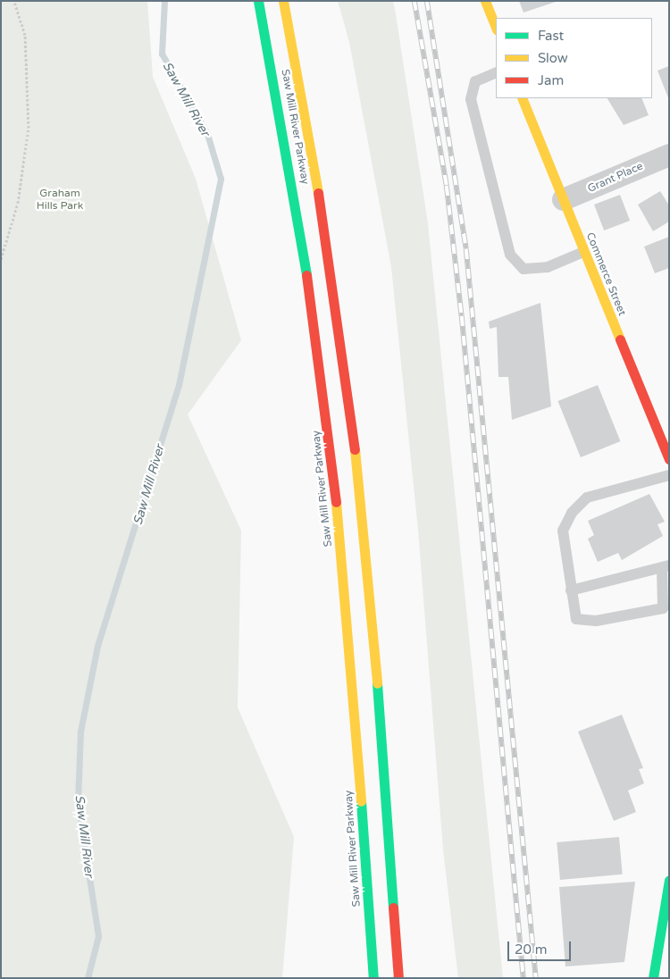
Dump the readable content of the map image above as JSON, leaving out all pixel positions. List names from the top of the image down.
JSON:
{
  "streets": {
    "main road": ["Saw Mill River Parkway", "Commerce Street"],
    "street": ["Grant Place"]
  },
  "crossings": [
    ["Grant Place", "Commerce Street"]
  ],
  "water": ["Saw Mill River"],
  "parks": ["Graham Hills Park"],
  "legend": ["Fast", "Slow", "Jam"],
  "scale_bar": "20 m"
}
